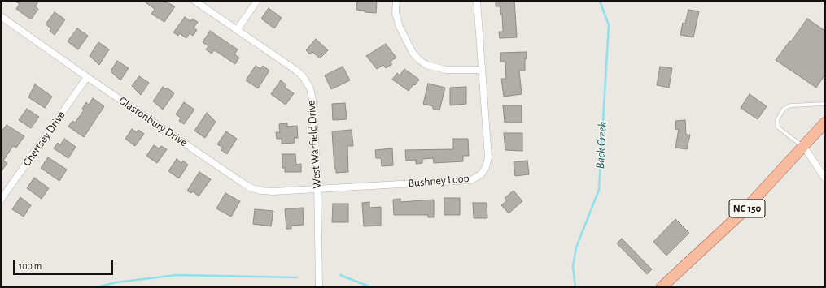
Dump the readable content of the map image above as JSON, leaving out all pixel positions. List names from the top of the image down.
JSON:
{
  "streets": {
    "main road": ["NC 150"],
    "street": [
      "Glastonbury Drive",
      "Chertsey Drive",
      "West Warfield Drive",
      "Bushney Loop"
    ]
  },
  "crossings": [
    ["Glastonbury Drive", "Chertsey Drive"],
    ["Glastonbury Drive", "West Warfield Drive"],
    ["Glastonbury Drive", "Bushney Loop"],
    ["West Warfield Drive", "Bushney Loop"]
  ],
  "water": ["Back Creek"],
  "scale_bar": "100 m"
}
